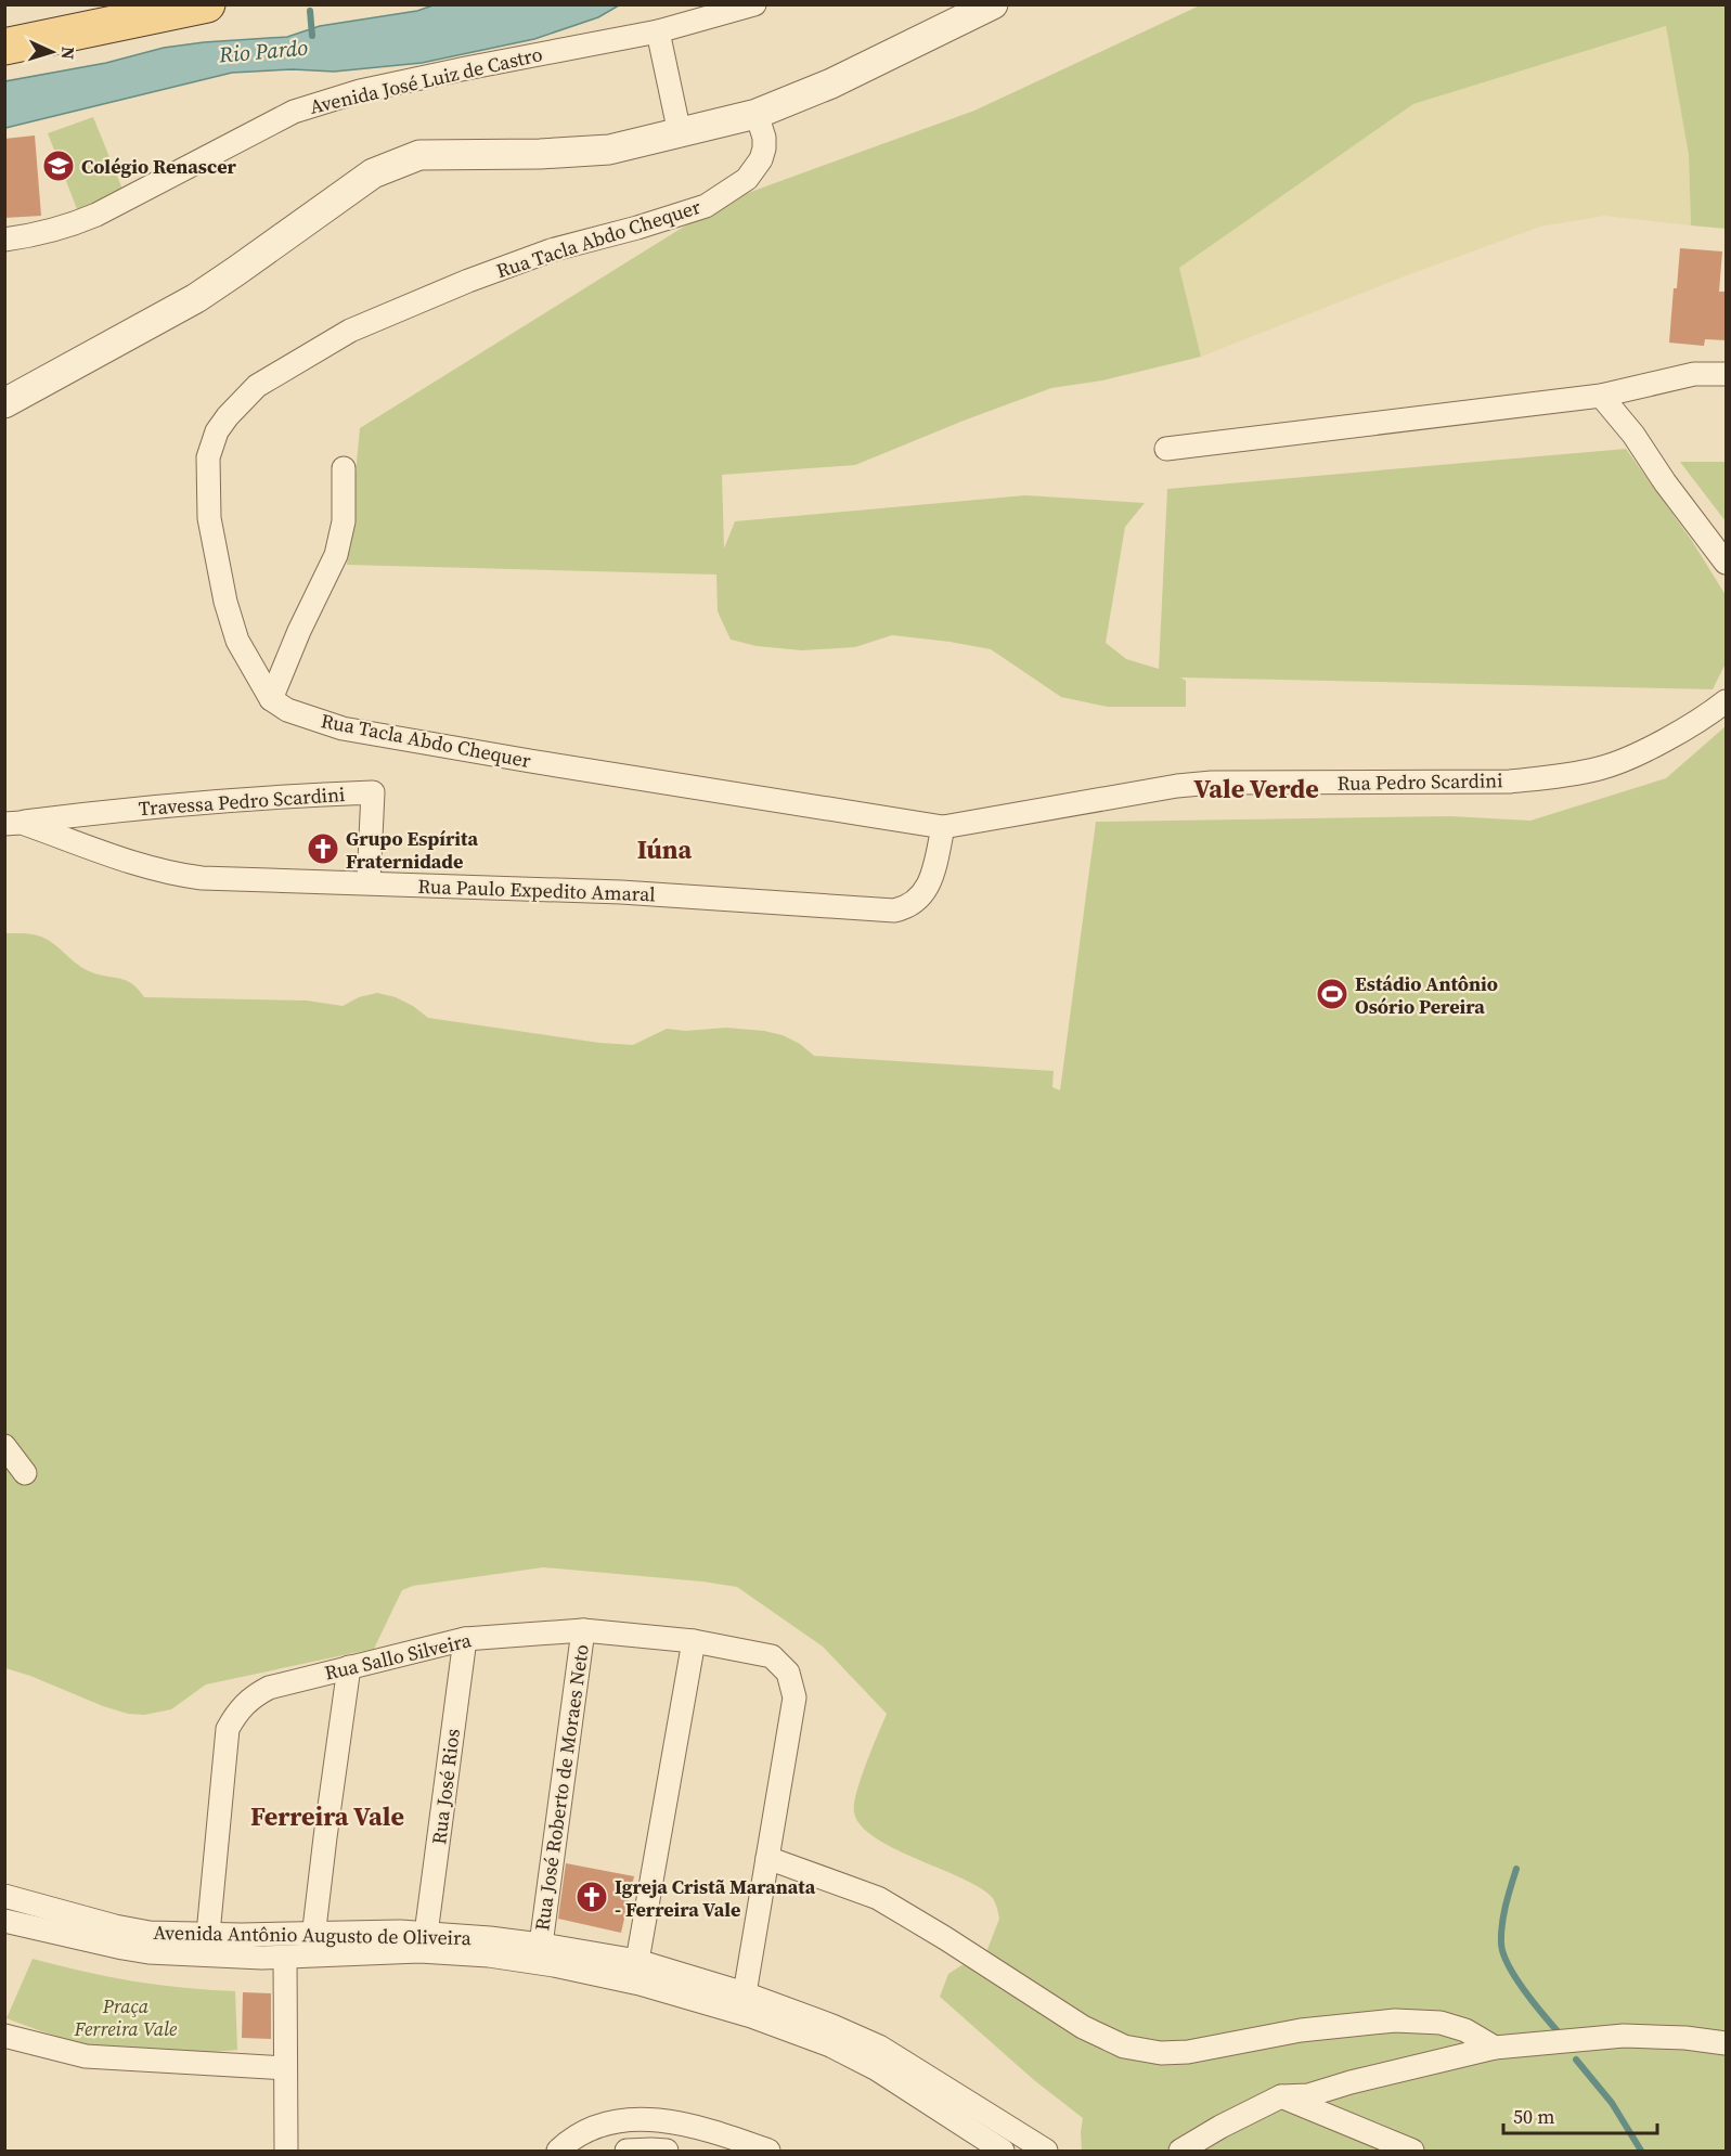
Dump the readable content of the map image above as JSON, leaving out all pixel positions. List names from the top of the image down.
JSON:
{
  "streets": {
    "street": [
      "Avenida José Luiz de Castro",
      "Rua Tacla Abdo Chequer",
      "Rua Pedro Scardini",
      "Travessa Pedro Scardini",
      "Rua Paulo Expedito Amaral",
      "Rua Sallo Silveira",
      "Rua José Rios",
      "Rua José Roberto de Moraes Neto",
      "Avenida Antônio Augusto de Oliveira"
    ]
  },
  "crossings": [
    ["Rua Tacla Abdo Chequer", "Rua Pedro Scardini"],
    ["Rua Tacla Abdo Chequer", "Rua Paulo Expedito Amaral"],
    ["Rua Pedro Scardini", "Rua Paulo Expedito Amaral"],
    ["Travessa Pedro Scardini", "Rua Paulo Expedito Amaral"],
    ["Rua Sallo Silveira", "Rua José Rios"],
    ["Rua Sallo Silveira", "Rua José Roberto de Moraes Neto"],
    ["Rua Sallo Silveira", "Avenida Antônio Augusto de Oliveira"],
    ["Rua José Rios", "Avenida Antônio Augusto de Oliveira"],
    ["Rua José Roberto de Moraes Neto", "Avenida Antônio Augusto de Oliveira"]
  ],
  "districts": ["Vale Verde", "Iúna", "Ferreira Vale"],
  "water": ["Rio Pardo"],
  "parks": ["Praça Ferreira Vale"],
  "places": {
    "school or university": ["Colégio Renascer"],
    "church": ["Grupo Espírita Fraternidade", "Igreja Cristã Maranata - Ferreira Vale"],
    "sports": ["Estádio Antônio Osório Pereira"]
  },
  "scale_bar": "50 m",
  "north": "right"
}
